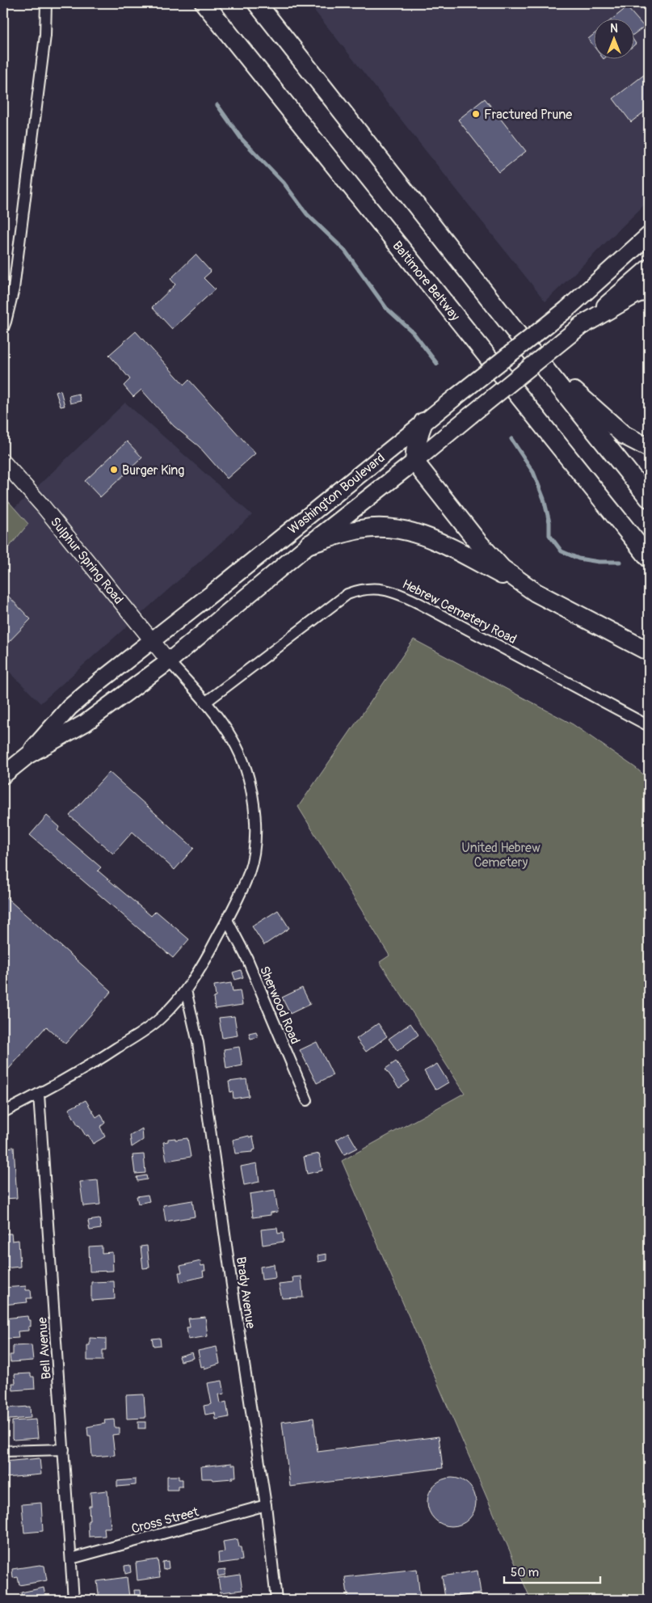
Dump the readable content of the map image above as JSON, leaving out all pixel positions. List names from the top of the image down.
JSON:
{
  "streets": {
    "highway": ["Baltimore Beltway"],
    "main road": ["Washington Boulevard", "Sulphur Spring Road"],
    "street": [
      "Hebrew Cemetery Road",
      "Sherwood Road",
      "Brady Avenue",
      "Bell Avenue",
      "Cross Street"
    ]
  },
  "crossings": [
    ["Washington Boulevard", "Sulphur Spring Road"],
    ["Brady Avenue", "Cross Street"],
    ["Bell Avenue", "Cross Street"]
  ],
  "parks": ["United Hebrew Cemetery"],
  "places": ["Fractured Prune", "Burger King"],
  "scale_bar": "50 m",
  "north": "top"
}
